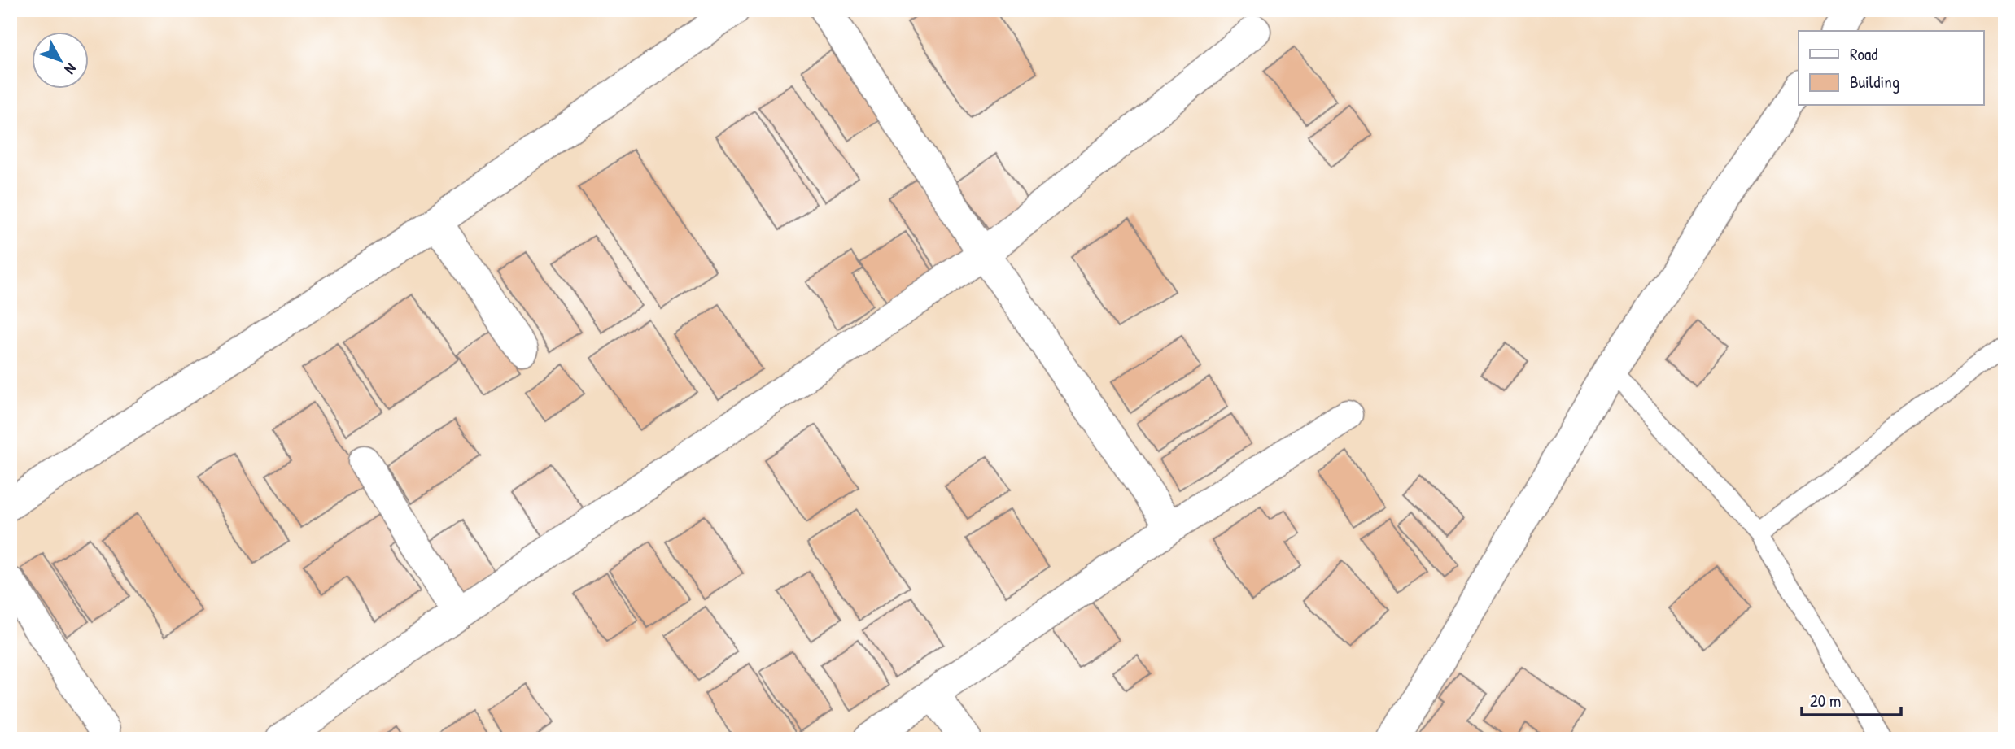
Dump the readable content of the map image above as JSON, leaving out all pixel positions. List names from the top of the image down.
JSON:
{
  "legend": ["Road", "Building"],
  "scale_bar": "20 m",
  "north": "bottom right"
}
